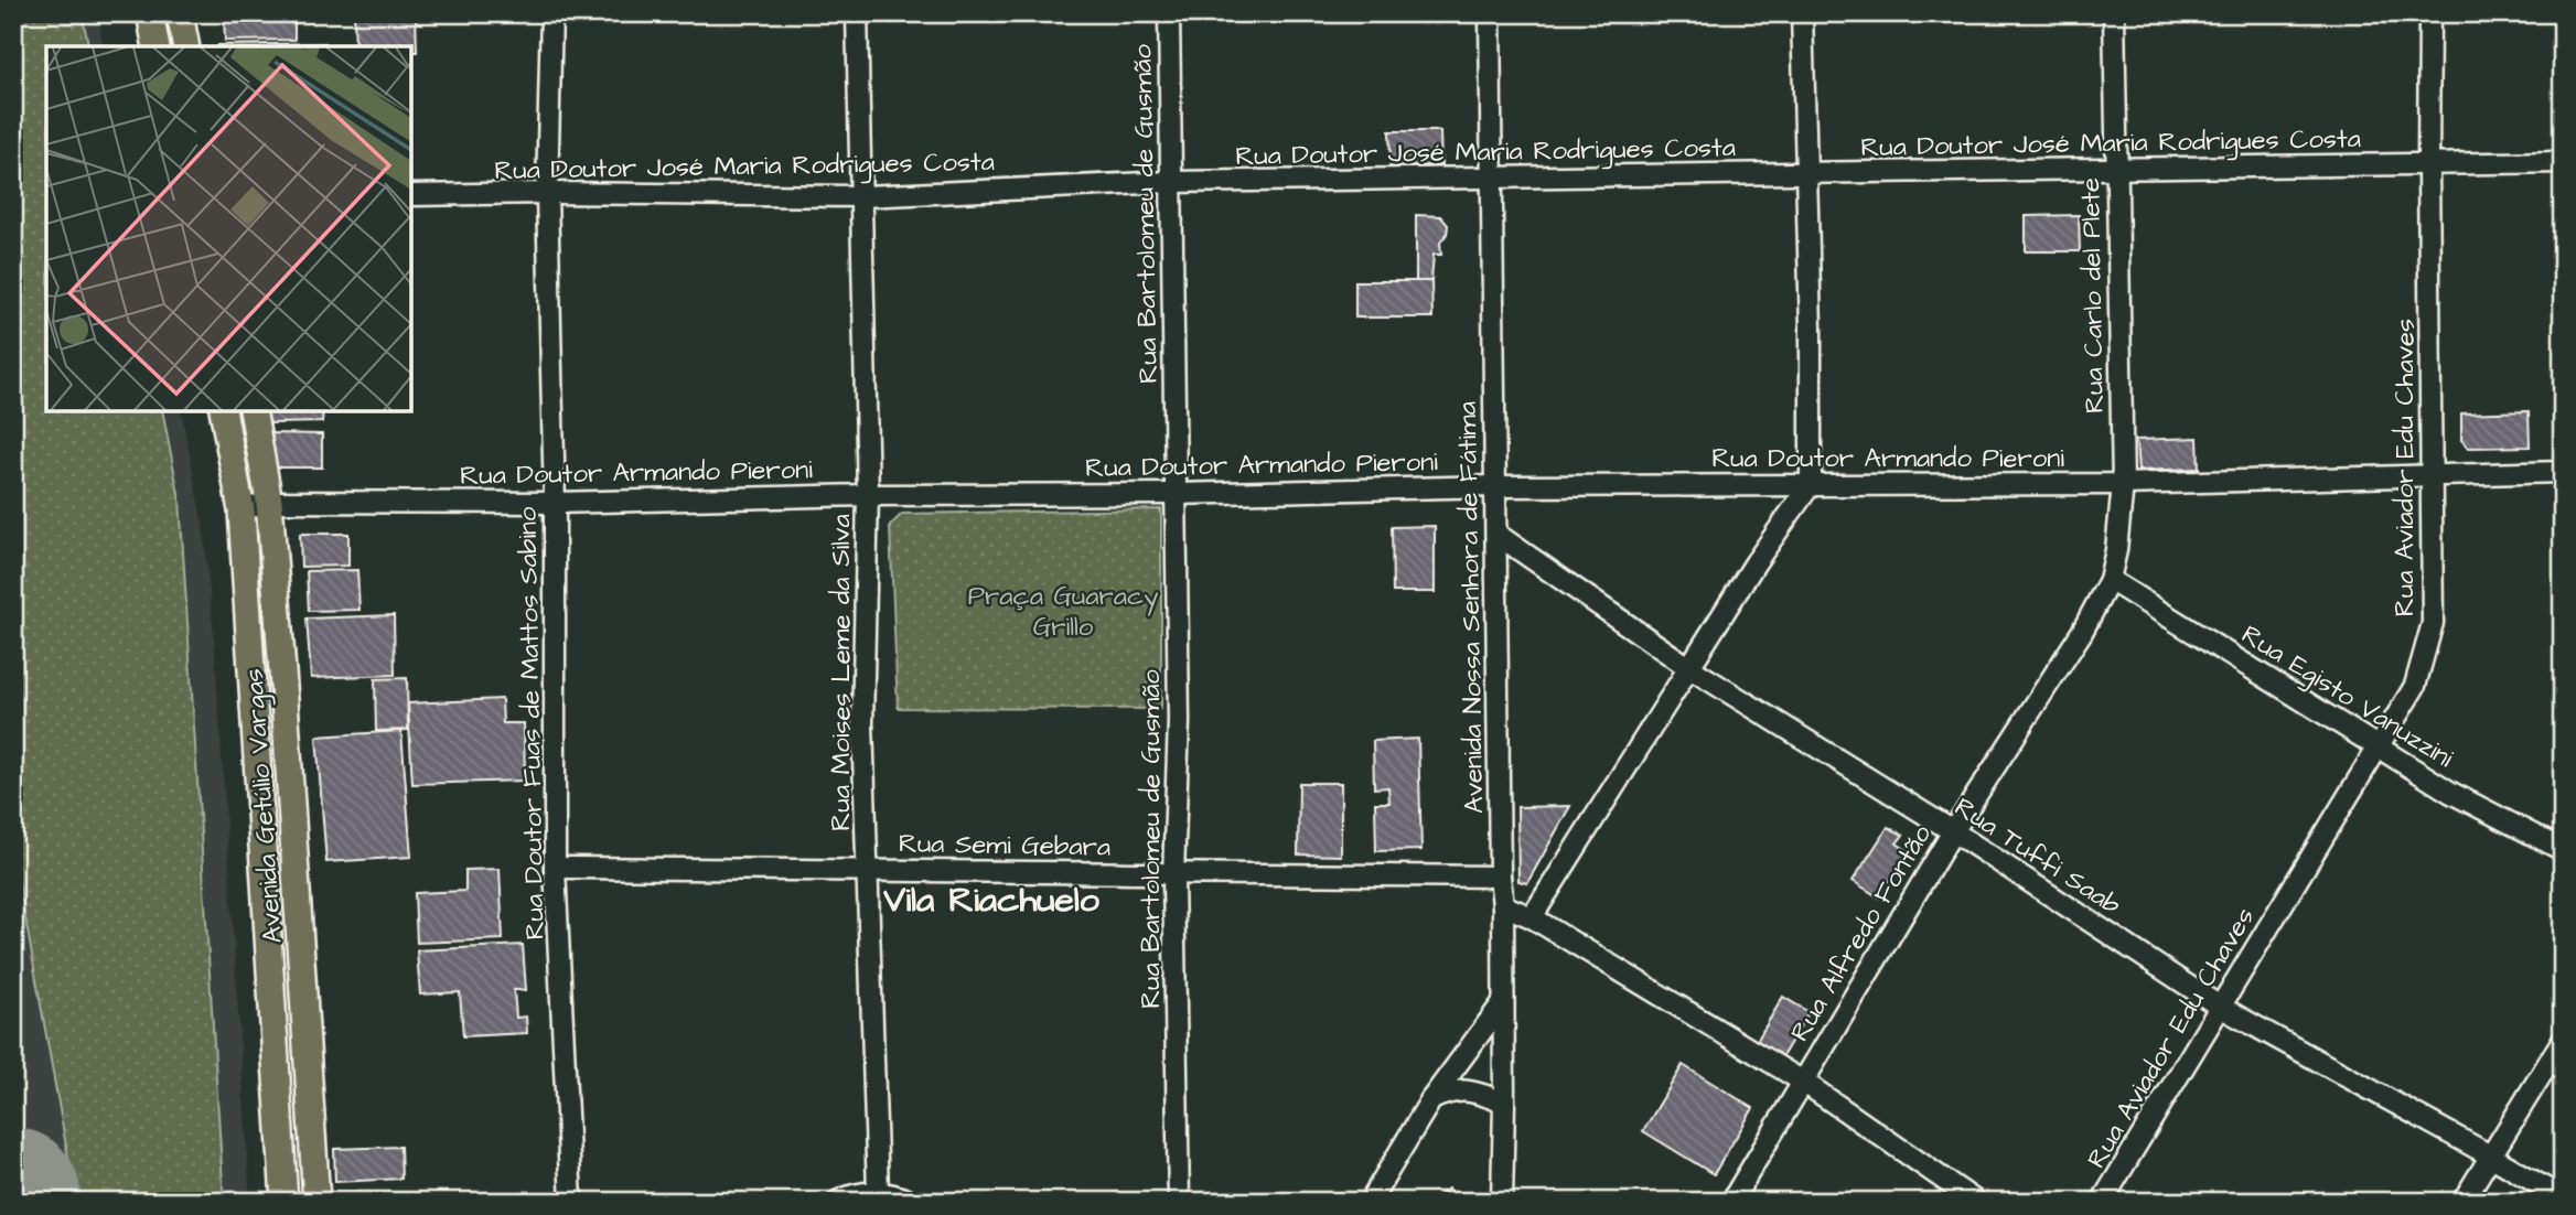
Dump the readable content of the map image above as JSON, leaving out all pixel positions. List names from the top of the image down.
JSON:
{
  "streets": {
    "main road": ["Avenida Getúlio Vargas"],
    "street": [
      "Rua Doutor José Maria Rodrigues Costa",
      "Rua Bartolomeu de Gusmão",
      "Rua Carlo del Plete",
      "Rua Doutor Armando Pieroni",
      "Rua Aviador Edu Chaves",
      "Avenida Nossa Senhora de Fátima",
      "Rua Moises Leme da Silva",
      "Rua Egisto Vanuzzini",
      "Rua Doutor Fuas de Mattos Sabino",
      "Rua Semi Gebara",
      "Rua Tuffi Saab",
      "Rua Alfredo Fontão"
    ]
  },
  "crossings": [
    ["Rua Doutor José Maria Rodrigues Costa", "Rua Bartolomeu de Gusmão"],
    ["Rua Doutor José Maria Rodrigues Costa", "Rua Carlo del Plete"],
    ["Rua Doutor José Maria Rodrigues Costa", "Rua Aviador Edu Chaves"],
    ["Rua Doutor José Maria Rodrigues Costa", "Avenida Nossa Senhora de Fátima"],
    ["Rua Doutor José Maria Rodrigues Costa", "Rua Moises Leme da Silva"],
    ["Rua Doutor José Maria Rodrigues Costa", "Rua Doutor Fuas de Mattos Sabino"],
    ["Rua Bartolomeu de Gusmão", "Rua Doutor Armando Pieroni"],
    ["Rua Bartolomeu de Gusmão", "Rua Semi Gebara"],
    ["Rua Carlo del Plete", "Rua Doutor Armando Pieroni"],
    ["Rua Carlo del Plete", "Rua Alfredo Fontão"],
    ["Rua Doutor Armando Pieroni", "Rua Aviador Edu Chaves"],
    ["Rua Doutor Armando Pieroni", "Avenida Nossa Senhora de Fátima"],
    ["Rua Doutor Armando Pieroni", "Rua Moises Leme da Silva"],
    ["Rua Doutor Armando Pieroni", "Rua Doutor Fuas de Mattos Sabino"],
    ["Rua Doutor Armando Pieroni", "Avenida Getúlio Vargas"],
    ["Rua Doutor Armando Pieroni", "Rua Alfredo Fontão"],
    ["Rua Aviador Edu Chaves", "Rua Egisto Vanuzzini"],
    ["Rua Aviador Edu Chaves", "Rua Tuffi Saab"],
    ["Avenida Nossa Senhora de Fátima", "Rua Semi Gebara"],
    ["Avenida Nossa Senhora de Fátima", "Rua Tuffi Saab"],
    ["Rua Moises Leme da Silva", "Rua Semi Gebara"],
    ["Rua Egisto Vanuzzini", "Rua Alfredo Fontão"],
    ["Rua Doutor Fuas de Mattos Sabino", "Rua Semi Gebara"],
    ["Rua Tuffi Saab", "Rua Alfredo Fontão"]
  ],
  "districts": ["Vila Riachuelo"],
  "parks": ["Praça Guaracy Grillo"]
}
